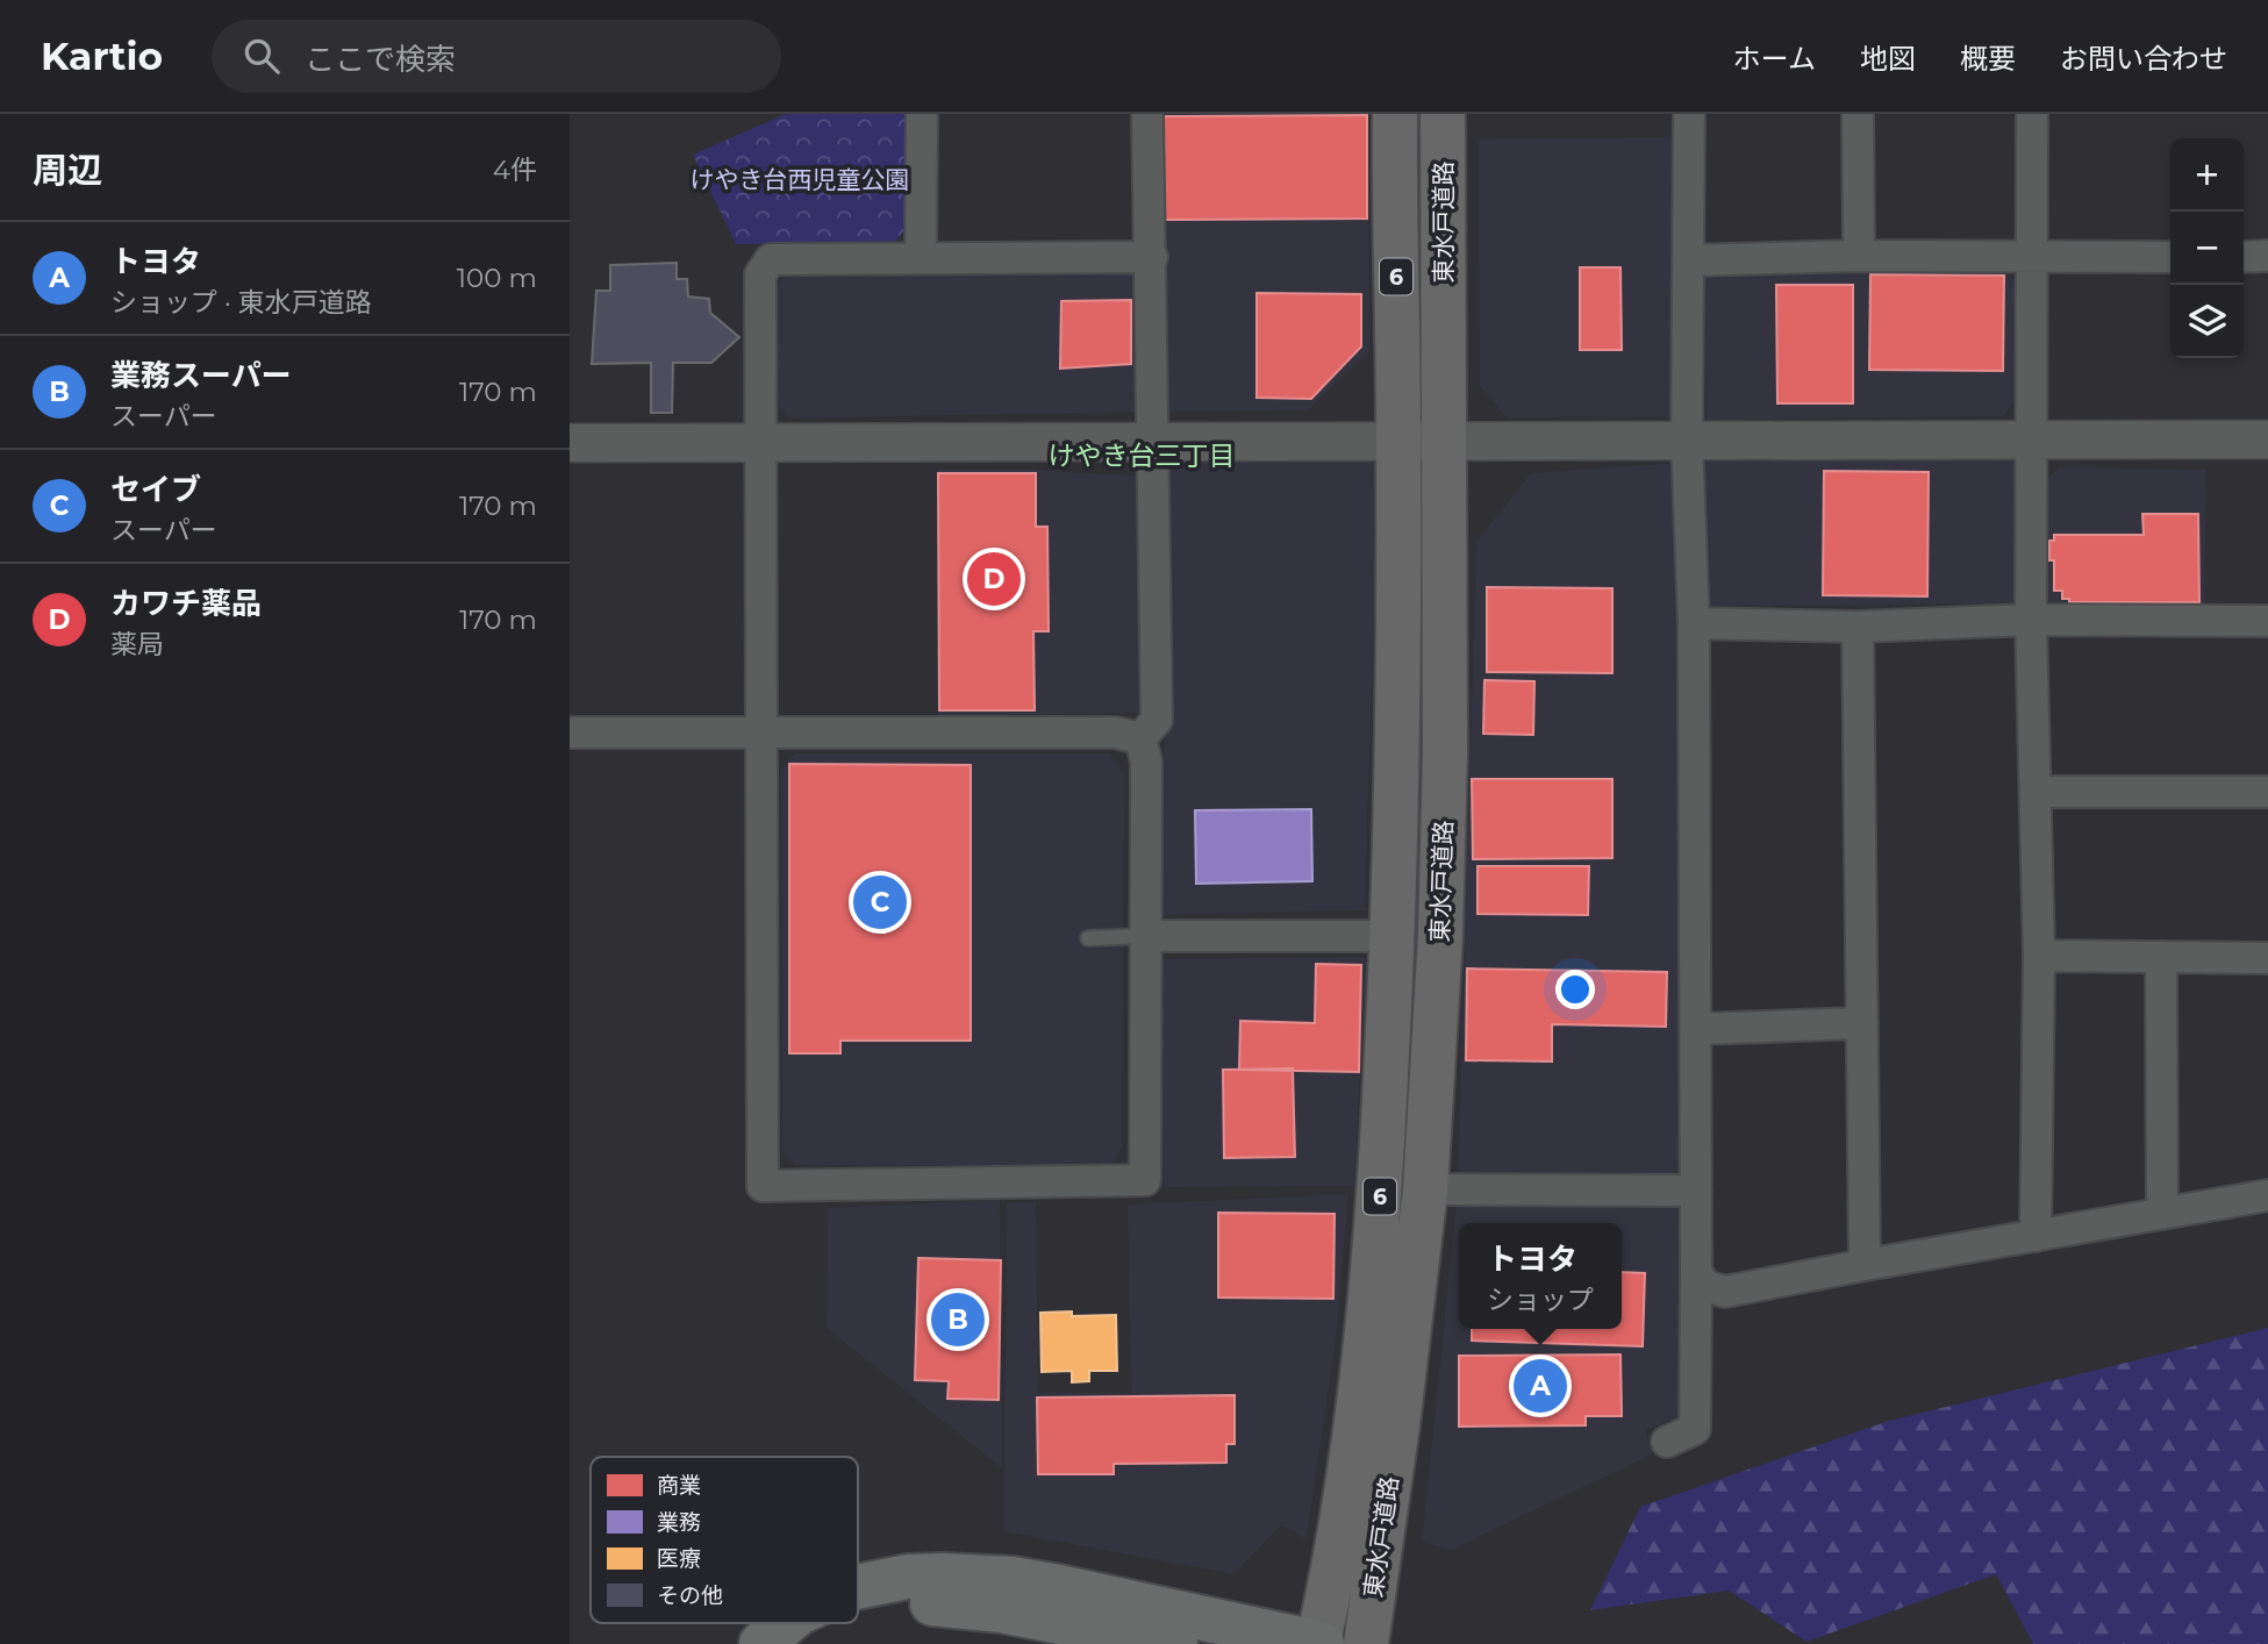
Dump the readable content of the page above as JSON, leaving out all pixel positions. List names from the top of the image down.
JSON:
{
  "streets": {
    "highway": ["東水戸道路", "6"]
  },
  "districts": ["けやき台三丁目"],
  "parks": ["けやき台西児童公園"],
  "legend": [
    "商業",
    "業務",
    "医療",
    "その他"
  ],
  "page": {
    "header": "Kartio",
    "search": "ここで検索",
    "nav": [
      "ホーム",
      "地図",
      "概要",
      "お問い合わせ"
    ],
    "heading": ["周辺", "4件"],
    "map_buttons": ["+", "−"],
    "list": [
      {
        "mark": "A",
        "name": "トヨタ",
        "note": "ショップ · 東水戸道路",
        "value": "100 m"
      },
      {
        "mark": "B",
        "name": "業務スーパー",
        "note": "スーパー",
        "value": "170 m"
      },
      {
        "mark": "C",
        "name": "セイブ",
        "note": "スーパー",
        "value": "170 m"
      },
      {
        "mark": "D",
        "name": "カワチ薬品",
        "note": "薬局",
        "value": "170 m"
      }
    ],
    "pins": [
      "D",
      "C",
      "B",
      "A"
    ],
    "popup": ["トヨタ", "ショップ"]
  }
}
